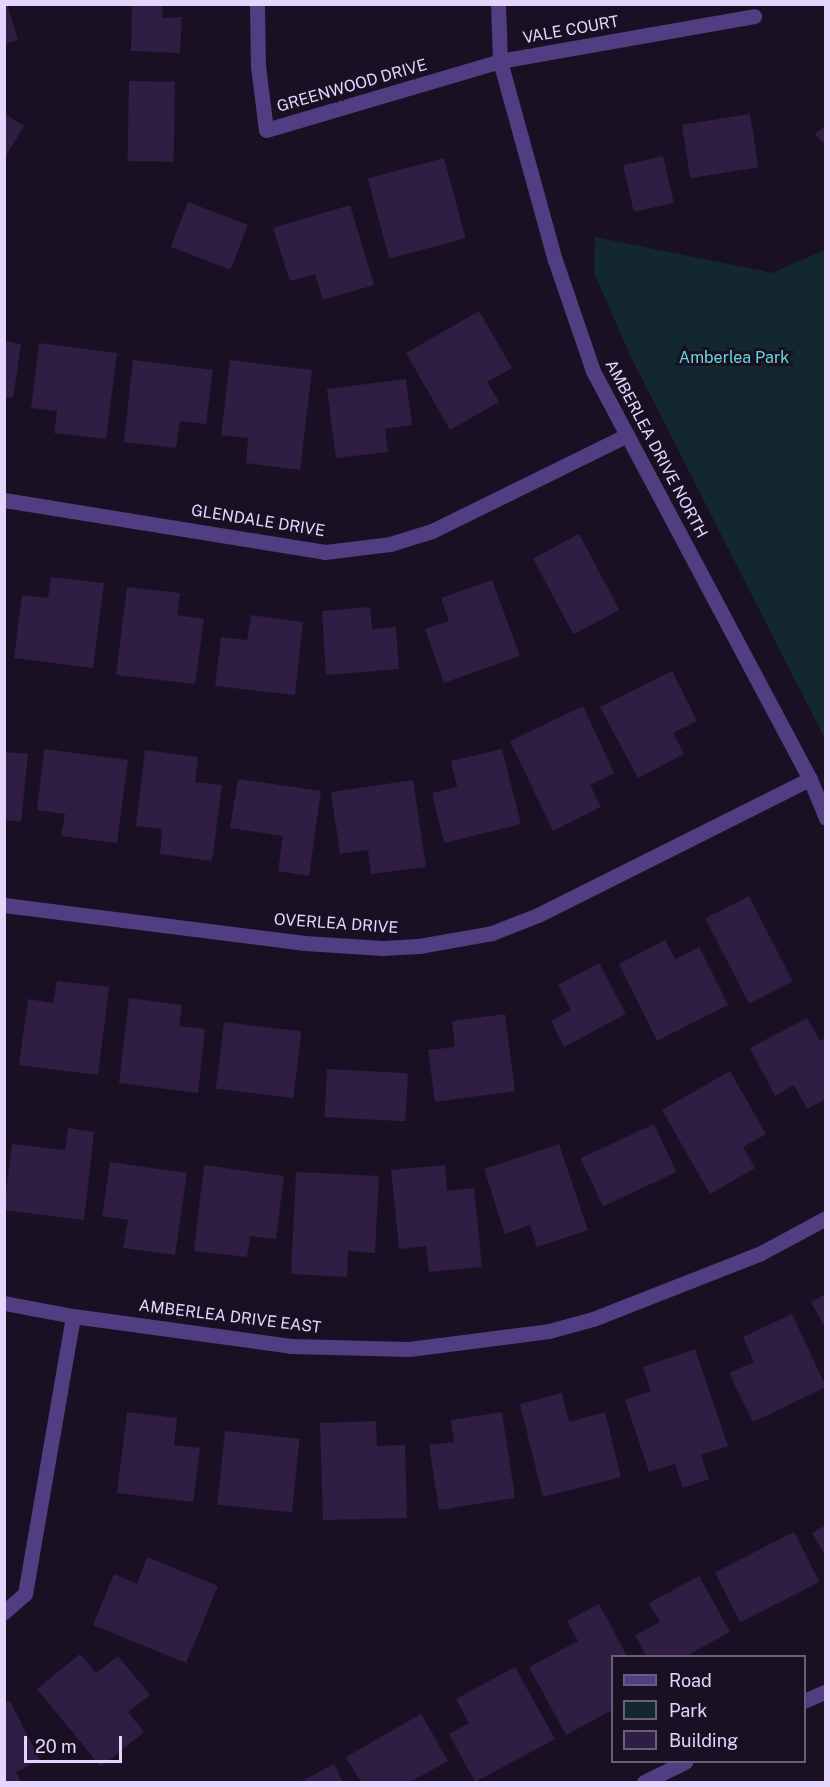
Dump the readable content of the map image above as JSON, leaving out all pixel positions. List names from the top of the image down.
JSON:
{
  "streets": {
    "street": [
      "VALE COURT",
      "GREENWOOD DRIVE",
      "AMBERLEA DRIVE NORTH",
      "GLENDALE DRIVE",
      "OVERLEA DRIVE",
      "AMBERLEA DRIVE EAST"
    ]
  },
  "crossings": [
    ["VALE COURT", "GREENWOOD DRIVE"],
    ["VALE COURT", "AMBERLEA DRIVE NORTH"],
    ["GREENWOOD DRIVE", "AMBERLEA DRIVE NORTH"],
    ["AMBERLEA DRIVE NORTH", "GLENDALE DRIVE"],
    ["AMBERLEA DRIVE NORTH", "OVERLEA DRIVE"]
  ],
  "parks": ["Amberlea Park"],
  "legend": ["Road", "Park", "Building"],
  "scale_bar": "20 m"
}
